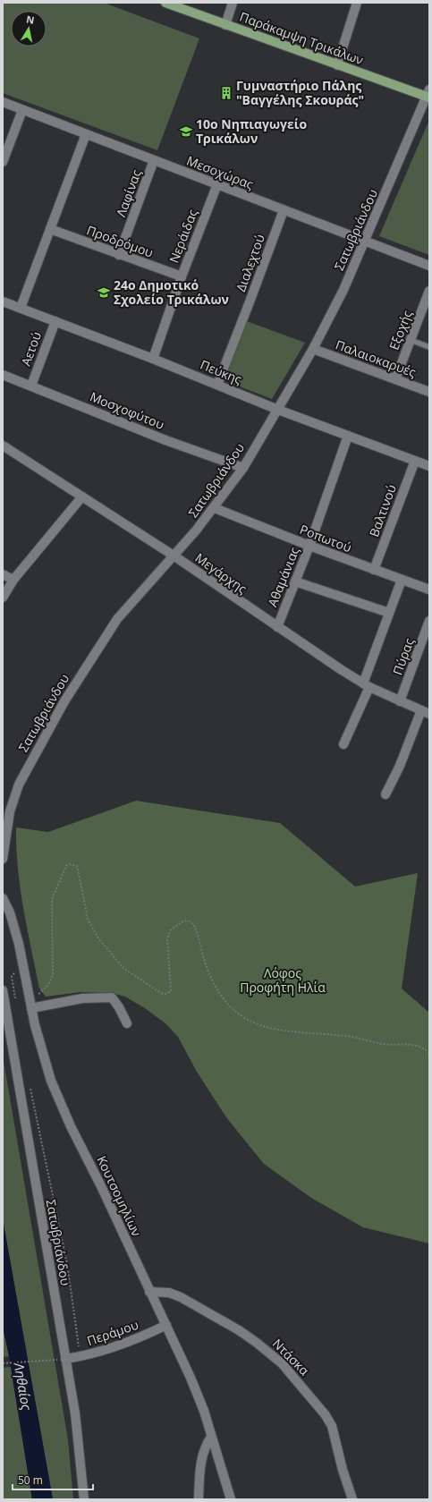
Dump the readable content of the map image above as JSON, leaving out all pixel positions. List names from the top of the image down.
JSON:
{
  "streets": {
    "main road": ["Παράκαμψη Τρικάλων"],
    "street": [
      "Μεσοχώρας",
      "Λαφίνας",
      "Σατωβριάνδου",
      "Νεράιδας",
      "Προδρόμου",
      "Διαλεχτού",
      "Εξοχής",
      "Αετού",
      "Παλαιοκαρυές",
      "Πεύκης",
      "Μοσχοφύτου",
      "Βαλτινού",
      "Ροπωτού",
      "Μεγάρχης",
      "Αθαμάνιας",
      "Πύρας",
      "Κουτσομηλίων",
      "Περάμου",
      "Ντάσκα"
    ]
  },
  "crossings": [
    ["Παράκαμψη Τρικάλων", "Σατωβριάνδου"],
    ["Μεσοχώρας", "Λαφίνας"],
    ["Μεσοχώρας", "Σατωβριάνδου"],
    ["Μεσοχώρας", "Νεράιδας"],
    ["Μεσοχώρας", "Διαλεχτού"],
    ["Λαφίνας", "Προδρόμου"],
    ["Σατωβριάνδου", "Παλαιοκαρυές"],
    ["Σατωβριάνδου", "Πεύκης"],
    ["Σατωβριάνδου", "Μοσχοφύτου"],
    ["Σατωβριάνδου", "Ροπωτού"],
    ["Σατωβριάνδου", "Μεγάρχης"],
    ["Σατωβριάνδου", "Περάμου"],
    ["Νεράιδας", "Προδρόμου"],
    ["Νεράιδας", "Πεύκης"],
    ["Διαλεχτού", "Πεύκης"],
    ["Εξοχής", "Παλαιοκαρυές"],
    ["Αετού", "Πεύκης"],
    ["Αετού", "Μοσχοφύτου"],
    ["Πεύκης", "Βαλτινού"],
    ["Πεύκης", "Αθαμάνιας"],
    ["Βαλτινού", "Ροπωτού"],
    ["Ροπωτού", "Αθαμάνιας"],
    ["Μεγάρχης", "Αθαμάνιας"],
    ["Μεγάρχης", "Πύρας"],
    ["Κουτσομηλίων", "Περάμου"],
    ["Κουτσομηλίων", "Ντάσκα"]
  ],
  "water": ["Ληθαίος"],
  "parks": ["Λόφος Προφήτη Ηλία"],
  "places": {
    "building": ["Γυμναστήριο Πάλης \"Βαγγέλης Σκουράς\""],
    "school or university": ["10ο Νηπιαγωγείο Τρικάλων", "24ο Δημοτικό Σχολείο Τρικάλων"]
  },
  "scale_bar": "50 m",
  "north": "top"
}
